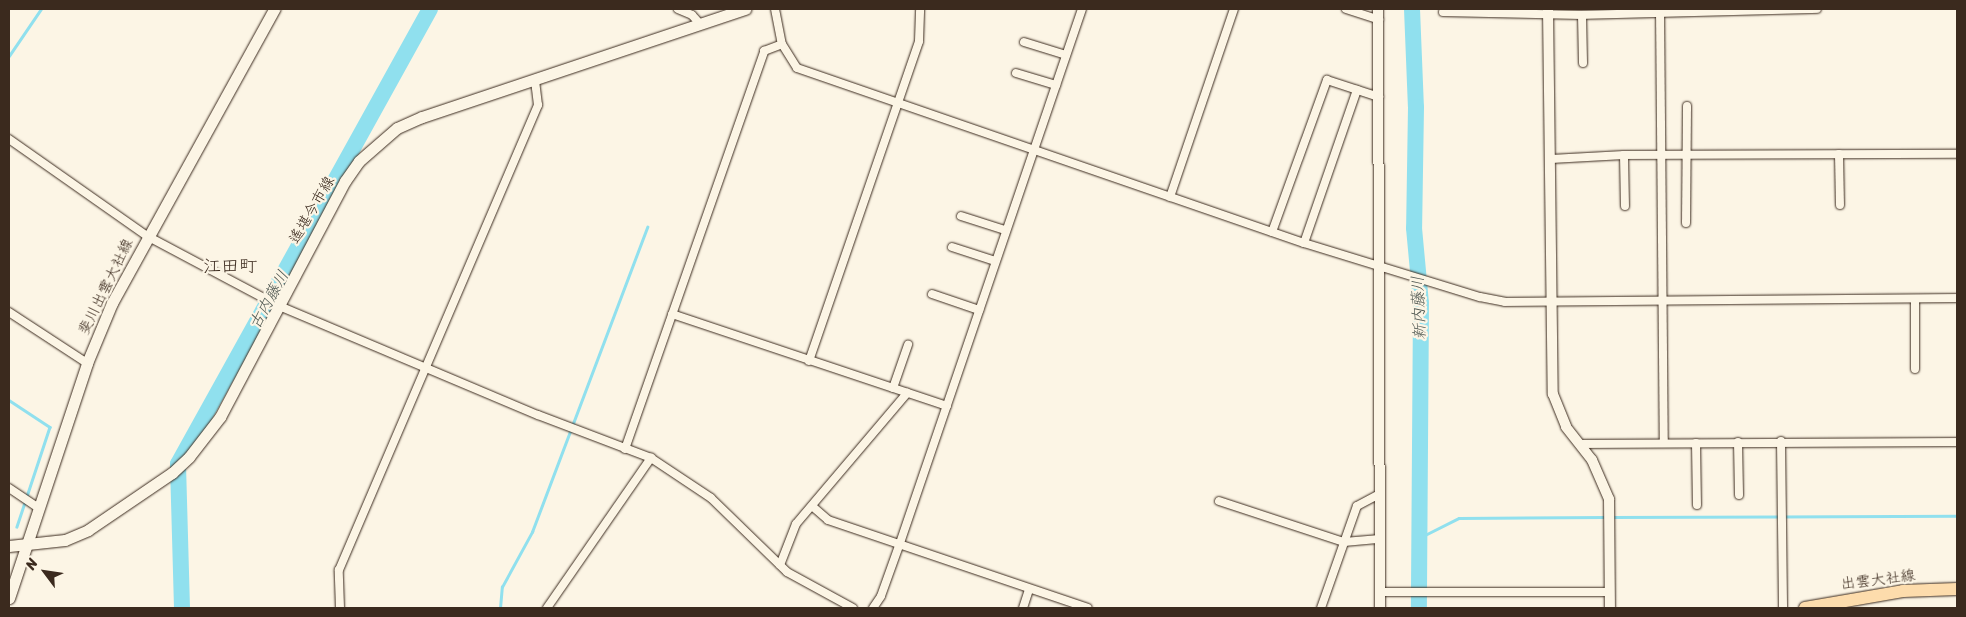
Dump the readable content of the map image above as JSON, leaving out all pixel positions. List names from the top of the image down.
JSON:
{
  "streets": {
    "main road": ["遙堪今市線", "斐川出雲大社線", "出雲大社線"]
  },
  "crossings": [
    ["遙堪今市線", "斐川出雲大社線"]
  ],
  "districts": ["江田町"],
  "water": ["古内藤川", "新内藤川"],
  "north": "top left"
}
